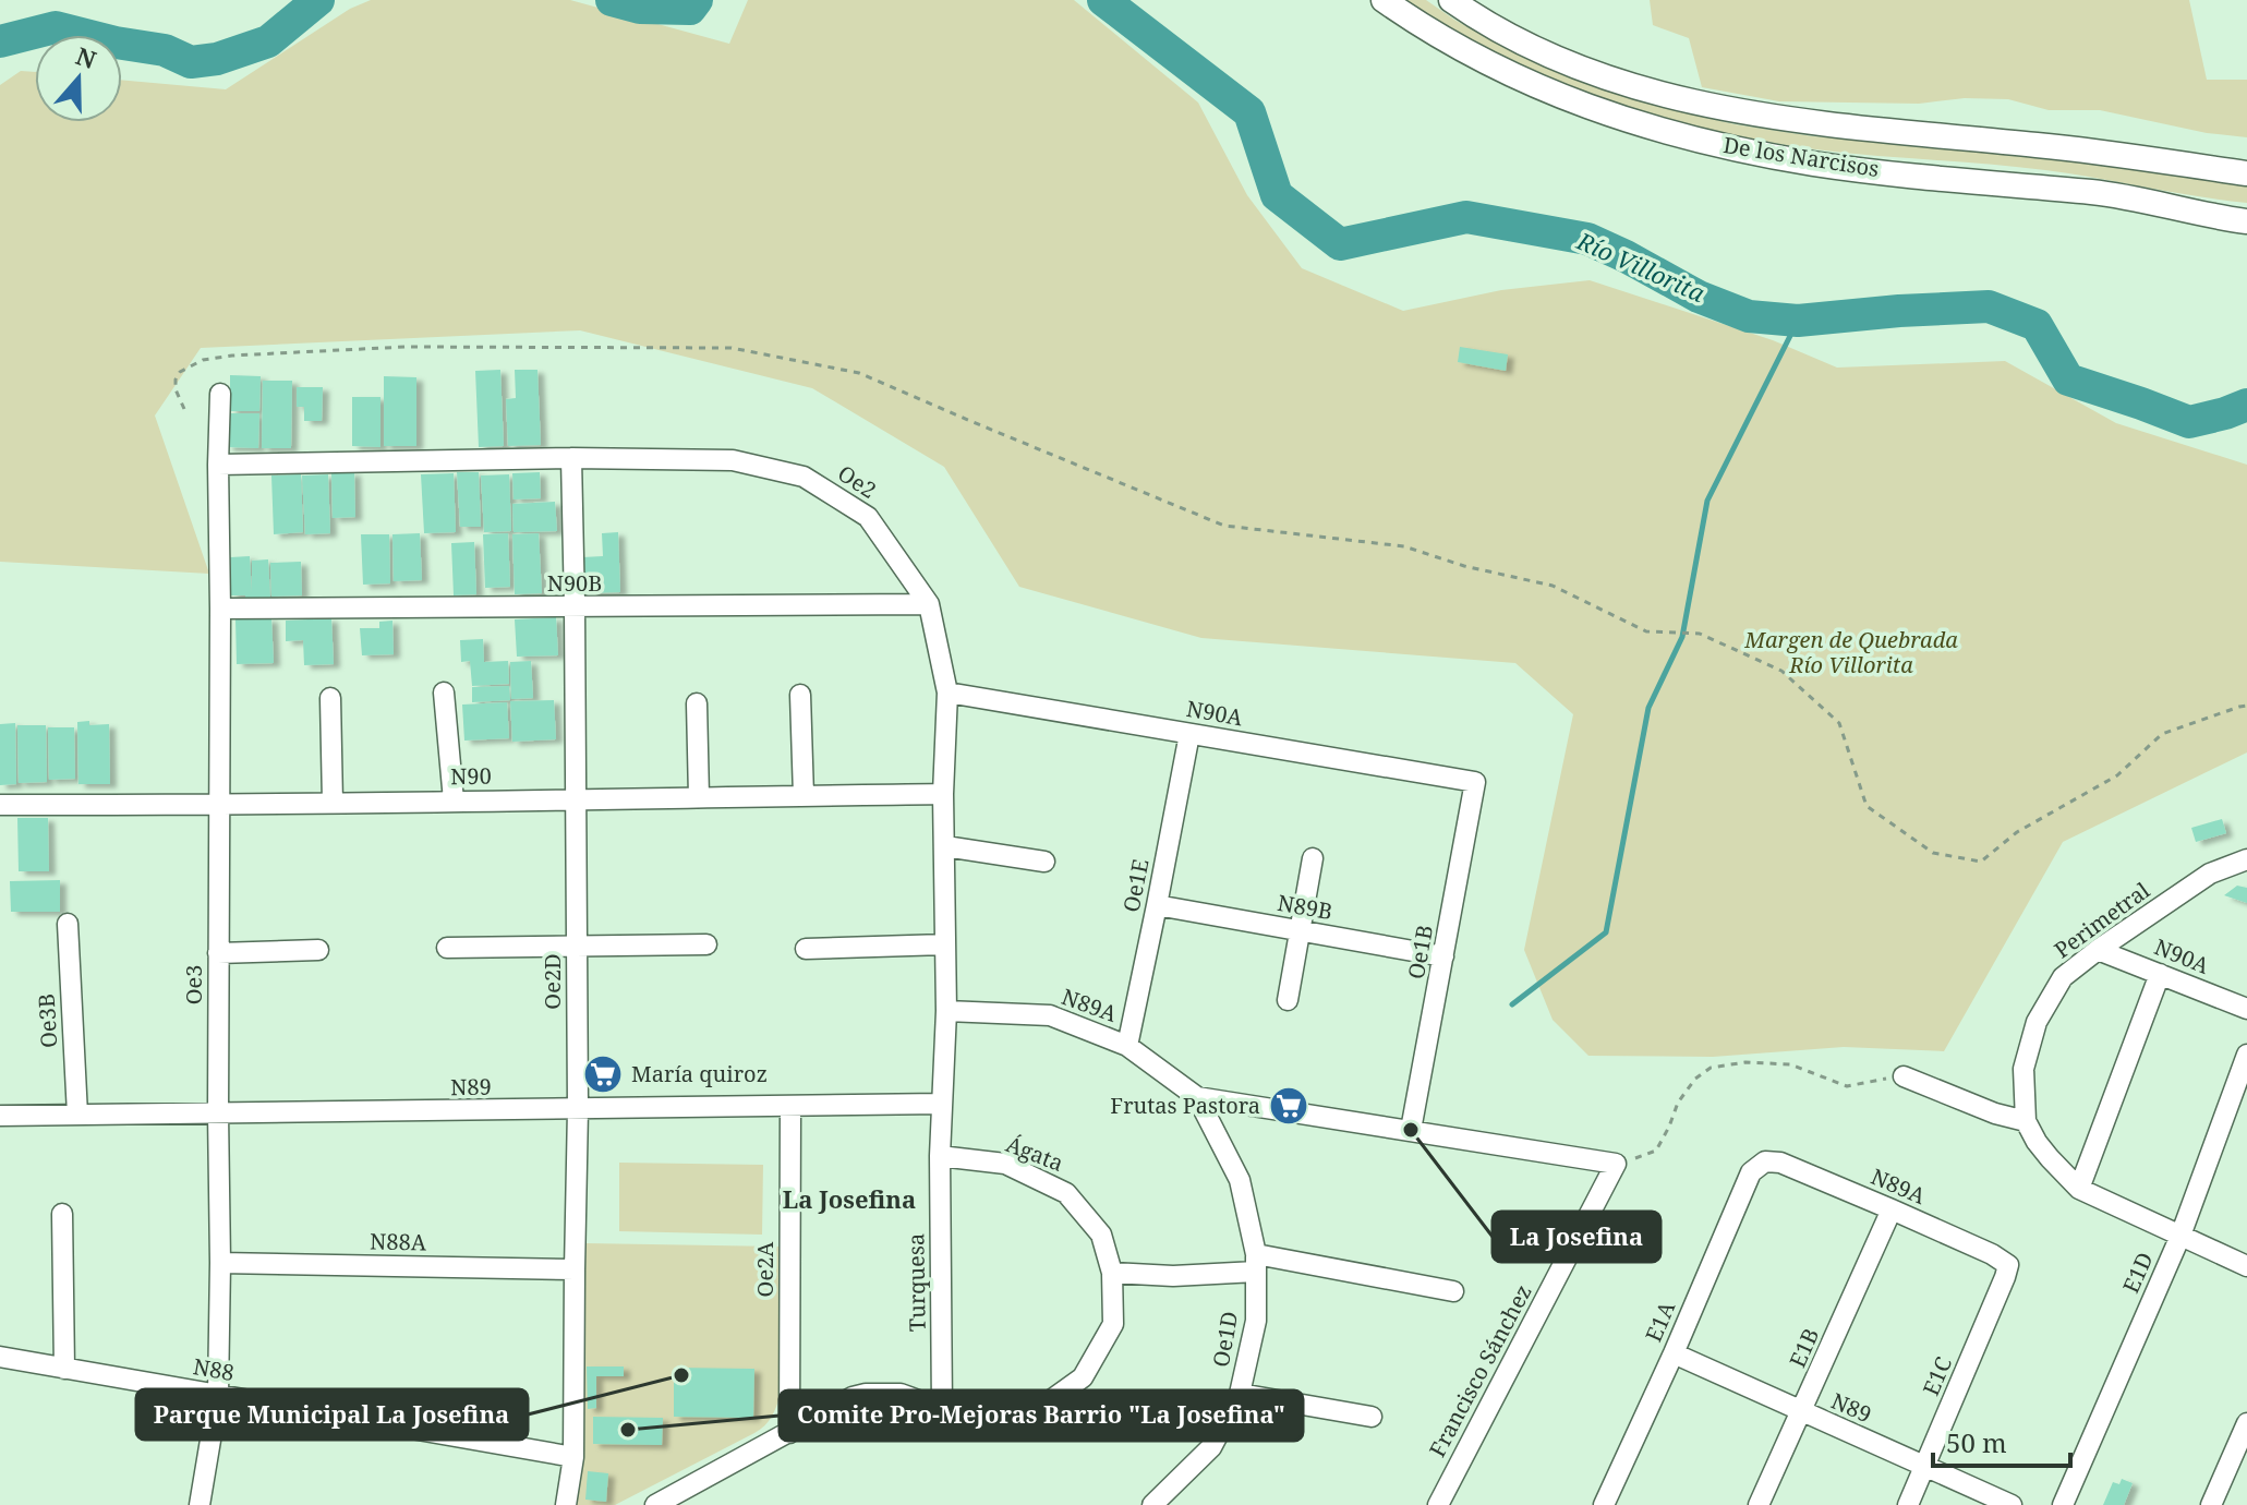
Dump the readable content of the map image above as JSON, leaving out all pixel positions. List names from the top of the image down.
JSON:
{
  "streets": {
    "main road": ["De los Narcisos"],
    "street": [
      "Oe2",
      "N90B",
      "N90A",
      "N90",
      "Oe1E",
      "N89B",
      "Perimetral",
      "Oe1B",
      "Oe2D",
      "Oe3",
      "N89A",
      "Oe3B",
      "N89",
      "Ágata",
      "N88A",
      "Oe2A",
      "E1D",
      "Turquesa",
      "E1A",
      "Oe1D",
      "E1B",
      "N88",
      "Francisco Sánchez",
      "E1C"
    ]
  },
  "crossings": [
    ["Oe2", "N90B"],
    ["Oe2", "N90A"],
    ["Oe2", "N90"],
    ["Oe2", "Oe2D"],
    ["Oe2", "Oe3"],
    ["Oe2", "N89A"],
    ["Oe2", "N89"],
    ["Oe2", "Turquesa"],
    ["N90B", "Oe2D"],
    ["N90B", "Oe3"],
    ["N90A", "Oe1E"],
    ["N90A", "Perimetral"],
    ["N90A", "Oe1B"],
    ["N90", "Oe2D"],
    ["N90", "Oe3"],
    ["Oe1E", "N89B"],
    ["Oe1E", "N89A"],
    ["N89B", "Oe1B"],
    ["Oe1B", "N89A"],
    ["Oe2D", "N89"],
    ["Oe2D", "N88A"],
    ["Oe2D", "N88"],
    ["Oe3", "N89"],
    ["Oe3", "N88A"],
    ["Oe3", "N88"],
    ["N89A", "E1A"],
    ["N89A", "Oe1D"],
    ["N89A", "E1B"],
    ["N89A", "E1C"],
    ["Oe3B", "N89"],
    ["N89", "Oe2A"],
    ["N89", "Turquesa"],
    ["N89", "E1A"],
    ["N89", "E1B"],
    ["N89", "E1C"],
    ["Ágata", "Turquesa"]
  ],
  "districts": ["La Josefina"],
  "water": ["Río Villorita"],
  "parks": ["Margen de Quebrada Río Villorita"],
  "places": {
    "supermarket": ["María quiroz", "Frutas Pastora"],
    "other": ["La Josefina", "Parque Municipal La Josefina", "Comite Pro-Mejoras Barrio \"La Josefina\""]
  },
  "scale_bar": "50 m",
  "north": "top"
}
